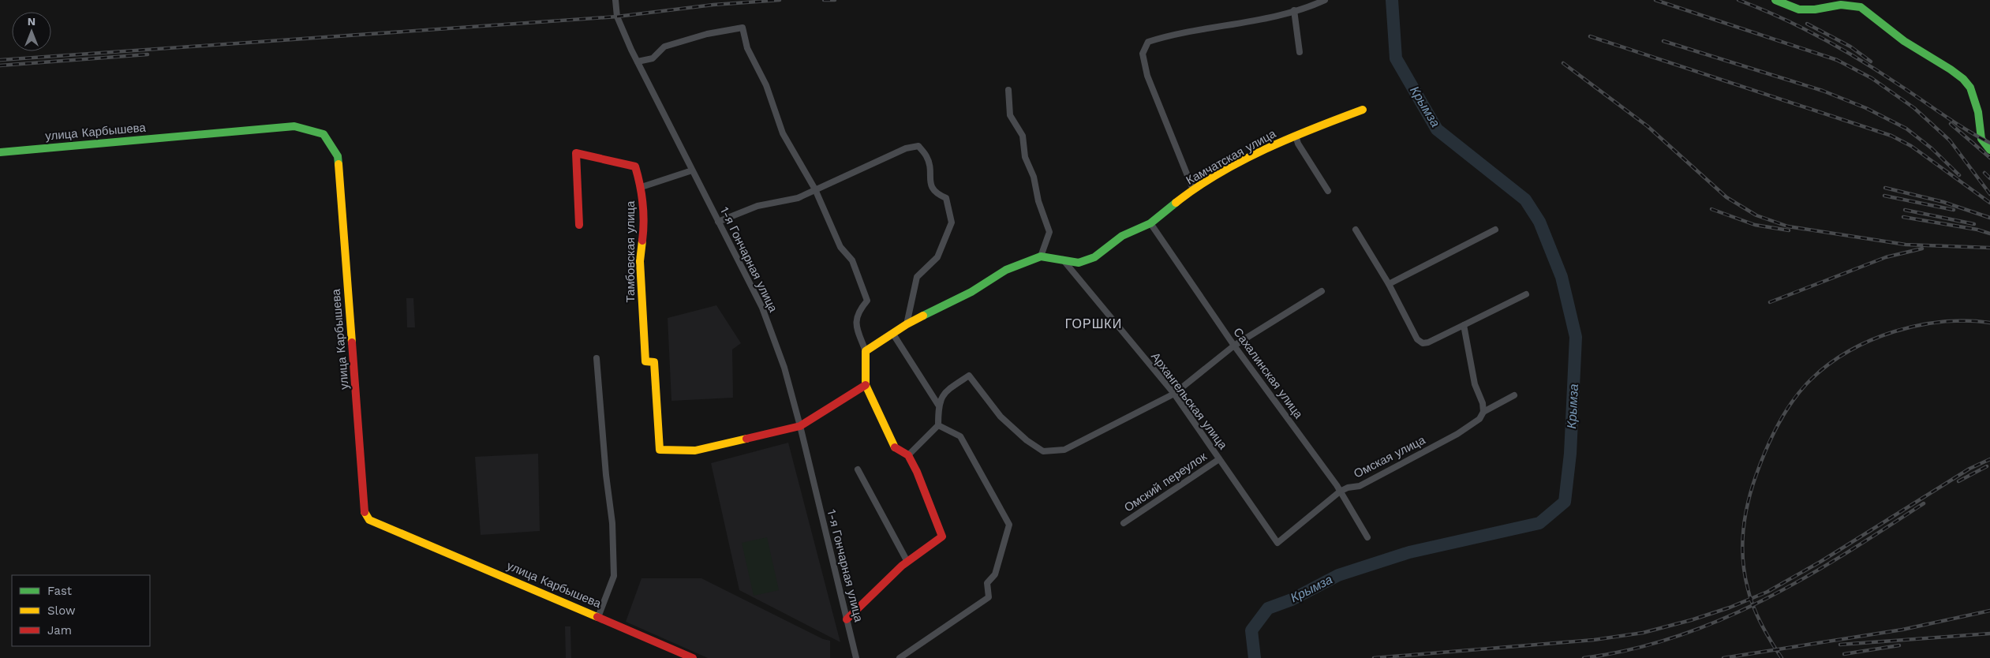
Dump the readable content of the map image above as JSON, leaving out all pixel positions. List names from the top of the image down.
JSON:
{
  "streets": {
    "street": [
      "улица Карбышева",
      "Камчатская улица",
      "Тамбовская улица",
      "1-я Гончарная улица",
      "Сахалинская улица",
      "Архангельская улица",
      "Омская улица",
      "Омский переулок"
    ]
  },
  "crossings": [
    ["Камчатская улица", "Сахалинская улица"],
    ["Камчатская улица", "Архангельская улица"],
    ["Тамбовская улица", "1-я Гончарная улица"],
    ["Сахалинская улица", "Омская улица"],
    ["Архангельская улица", "Омская улица"],
    ["Архангельская улица", "Омский переулок"]
  ],
  "districts": ["ГОРШКИ"],
  "water": ["Крымза"],
  "legend": ["Fast", "Slow", "Jam"],
  "north": "top"
}
